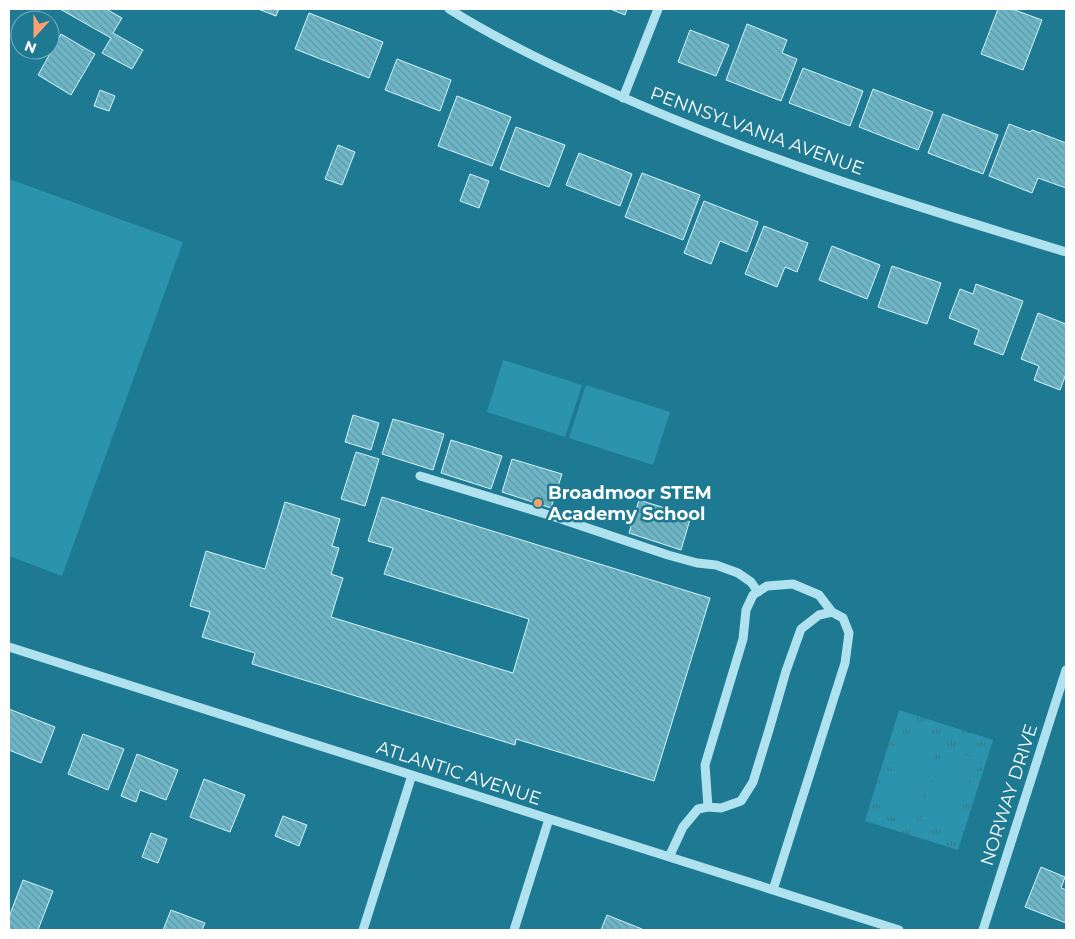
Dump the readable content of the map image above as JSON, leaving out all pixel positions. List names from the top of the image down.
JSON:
{
  "streets": {
    "street": ["PENNSYLVANIA AVENUE", "ATLANTIC AVENUE", "NORWAY DRIVE"]
  },
  "places": ["Broadmoor STEM Academy School"],
  "north": "bottom"
}
